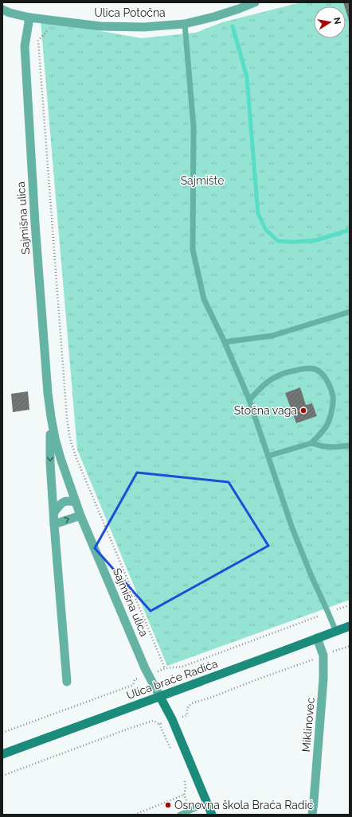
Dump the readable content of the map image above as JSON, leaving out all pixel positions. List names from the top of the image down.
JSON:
{
  "streets": {
    "main road": ["Ulica braće Radića"],
    "street": ["Ulica Potočna", "Sajmišna ulica", "Miklinovec"]
  },
  "crossings": [
    ["Ulica Potočna", "Sajmišna ulica"],
    ["Sajmišna ulica", "Ulica braće Radića"],
    ["Ulica braće Radića", "Miklinovec"]
  ],
  "parks": ["Sajmište"],
  "places": ["Stočna vaga", "Osnovna škola Braća Radić"],
  "north": "right"
}
